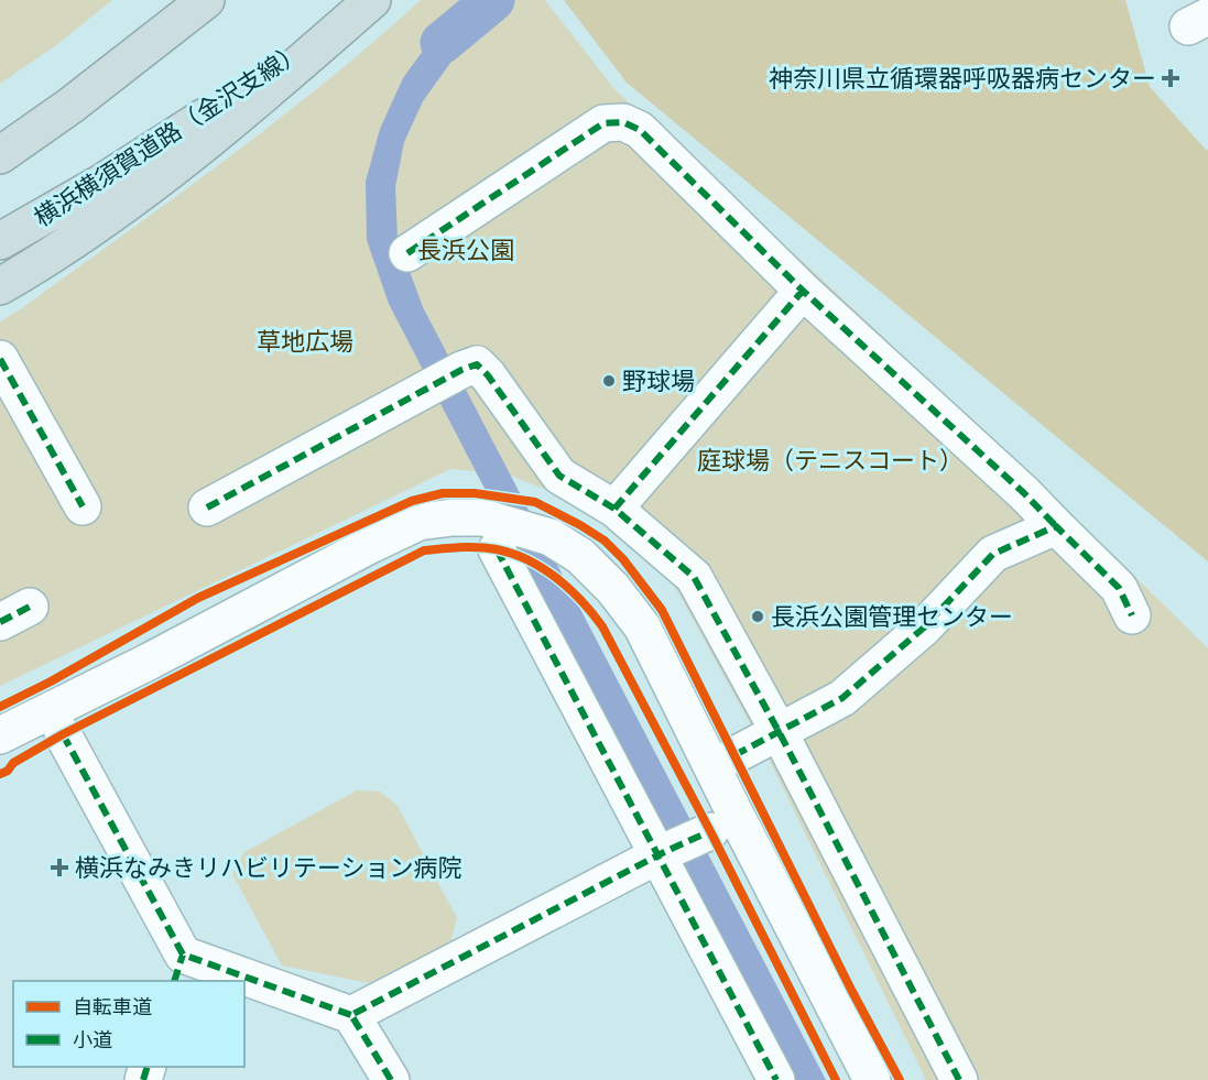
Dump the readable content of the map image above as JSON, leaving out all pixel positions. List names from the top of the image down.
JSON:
{
  "streets": {
    "highway": ["横浜横須賀道路（金沢支線）"]
  },
  "parks": ["長浜公園", "草地広場", "庭球場（テニスコート）"],
  "places": {
    "health": ["神奈川県立循環器呼吸器病センター", "横浜なみきリハビリテーション病院"],
    "other": ["野球場", "長浜公園管理センター"]
  },
  "legend": ["自転車道", "小道"]
}
